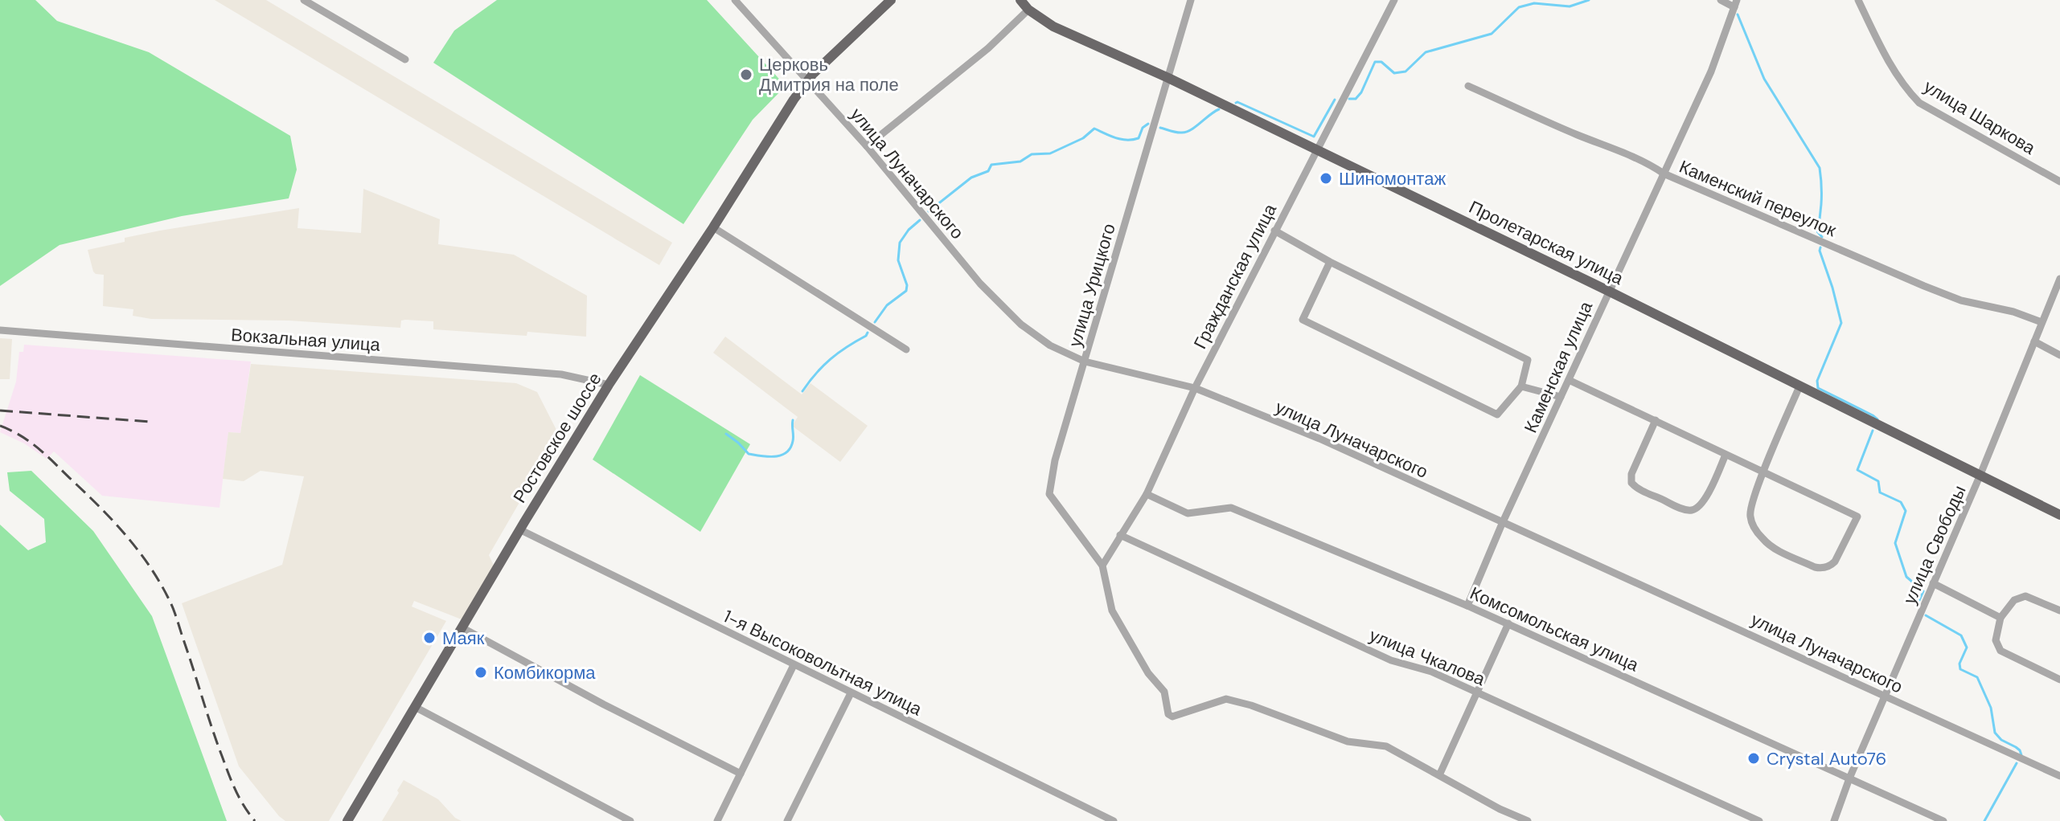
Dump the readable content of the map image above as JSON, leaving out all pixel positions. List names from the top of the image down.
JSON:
{
  "streets": {
    "main road": ["Пролетарская улица", "Ростовское шоссе"],
    "street": [
      "улица Шаркова",
      "улица Луначарского",
      "Каменский переулок",
      "Гражданская улица",
      "улица Урицкого",
      "Вокзальная улица",
      "Каменская улица",
      "улица Свободы",
      "Комсомольская улица",
      "улица Чкалова",
      "1-я Высоковольтная улица"
    ]
  },
  "crossings": [
    ["улица Луначарского", "Гражданская улица"],
    ["улица Луначарского", "улица Урицкого"],
    ["улица Луначарского", "Каменская улица"],
    ["улица Луначарского", "Ростовское шоссе"],
    ["улица Луначарского", "улица Свободы"],
    ["Каменский переулок", "Каменская улица"],
    ["Каменский переулок", "улица Свободы"],
    ["Пролетарская улица", "Гражданская улица"],
    ["Пролетарская улица", "улица Урицкого"],
    ["Пролетарская улица", "Каменская улица"],
    ["Пролетарская улица", "улица Свободы"],
    ["Гражданская улица", "улица Урицкого"],
    ["Гражданская улица", "Комсомольская улица"],
    ["Гражданская улица", "улица Чкалова"],
    ["Вокзальная улица", "Ростовское шоссе"],
    ["Каменская улица", "Комсомольская улица"],
    ["Ростовское шоссе", "1-я Высоковольтная улица"],
    ["улица Свободы", "Комсомольская улица"]
  ],
  "places": [
    "Церковь Дмитрия на поле",
    "Шиномонтаж",
    "Маяк",
    "Комбикорма",
    "Crystal Auto76"
  ]
}
